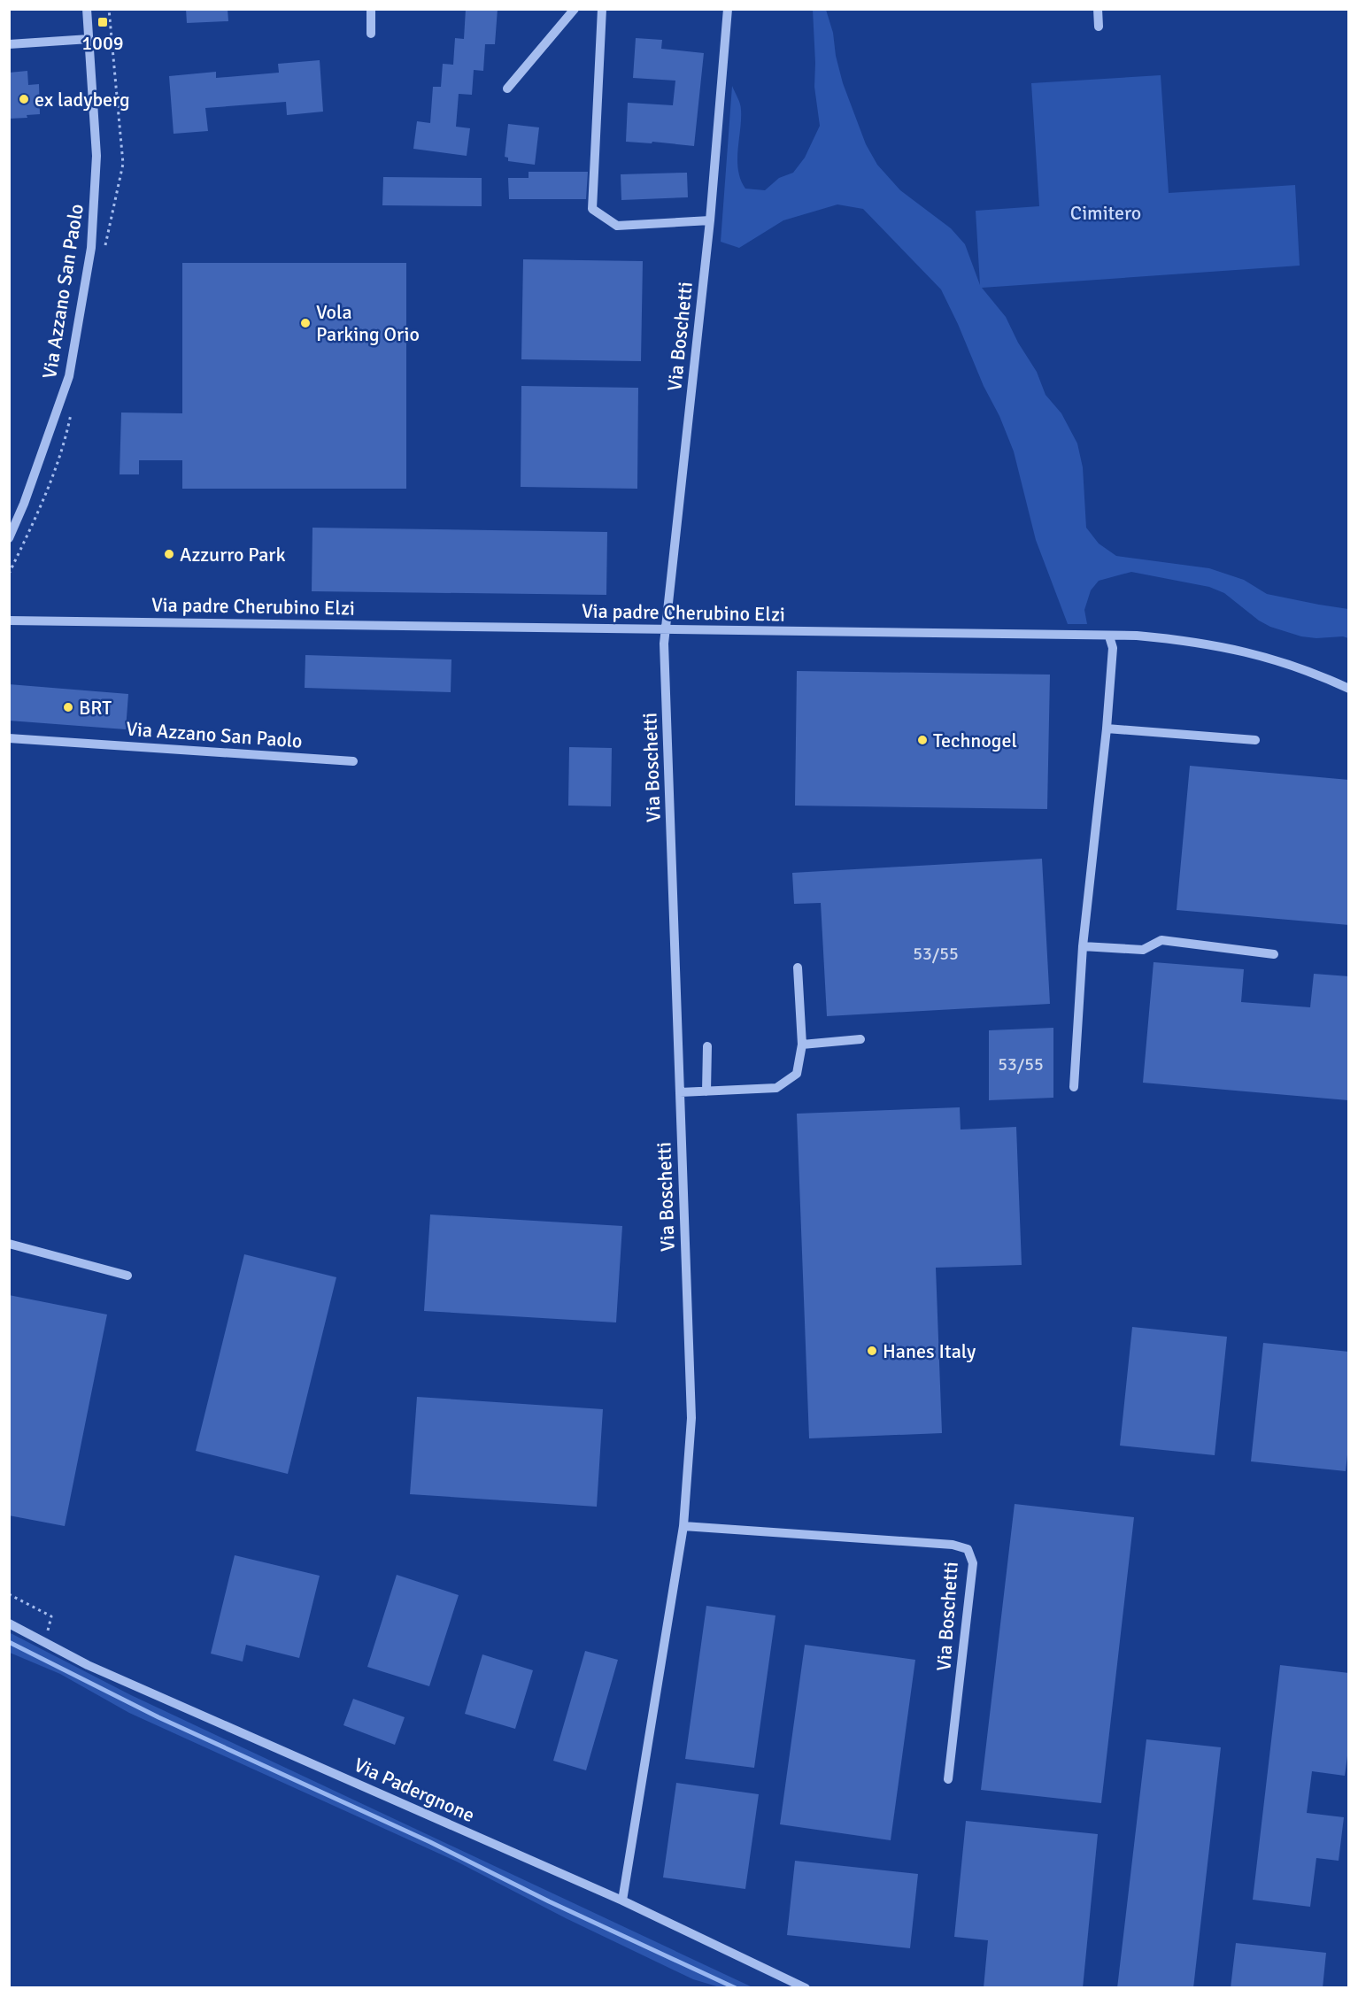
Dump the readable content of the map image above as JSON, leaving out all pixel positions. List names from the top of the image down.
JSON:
{
  "streets": {
    "street": [
      "Via Azzano San Paolo",
      "Via Boschetti",
      "Via padre Cherubino Elzi",
      "Via Padergnone"
    ]
  },
  "crossings": [
    ["Via Boschetti", "Via padre Cherubino Elzi"],
    ["Via Boschetti", "Via Padergnone"]
  ],
  "parks": ["Cimitero"],
  "places": {
    "transit": ["1009"],
    "other": [
      "ex ladyberg",
      "Vola Parking Orio",
      "Azzurro Park",
      "BRT",
      "Technogel",
      "Hanes Italy"
    ]
  },
  "house_numbers": ["53/55", "53/55"]
}
